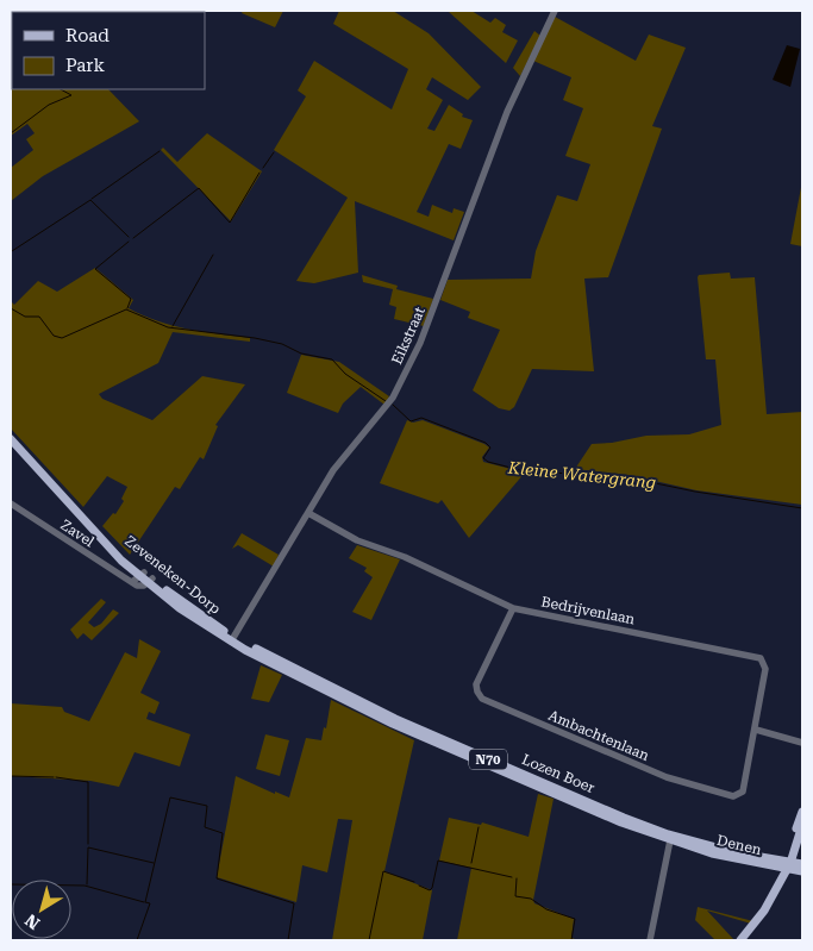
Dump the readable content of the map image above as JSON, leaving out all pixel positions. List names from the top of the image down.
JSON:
{
  "streets": {
    "main road": [
      "Zeveneken-Dorp",
      "N70",
      "Lozen Boer",
      "Denen"
    ],
    "street": [
      "Eikstraat",
      "Zavel",
      "Bedrijvenlaan",
      "Ambachtenlaan"
    ]
  },
  "crossings": [
    ["Eikstraat", "Zeveneken-Dorp"],
    ["Eikstraat", "Bedrijvenlaan"],
    ["Eikstraat", "Lozen Boer"],
    ["Zeveneken-Dorp", "Lozen Boer"],
    ["Bedrijvenlaan", "Ambachtenlaan"],
    ["Lozen Boer", "Denen"]
  ],
  "water": ["Kleine Watergrang"],
  "legend": ["Road", "Park"],
  "north": "bottom left"
}
